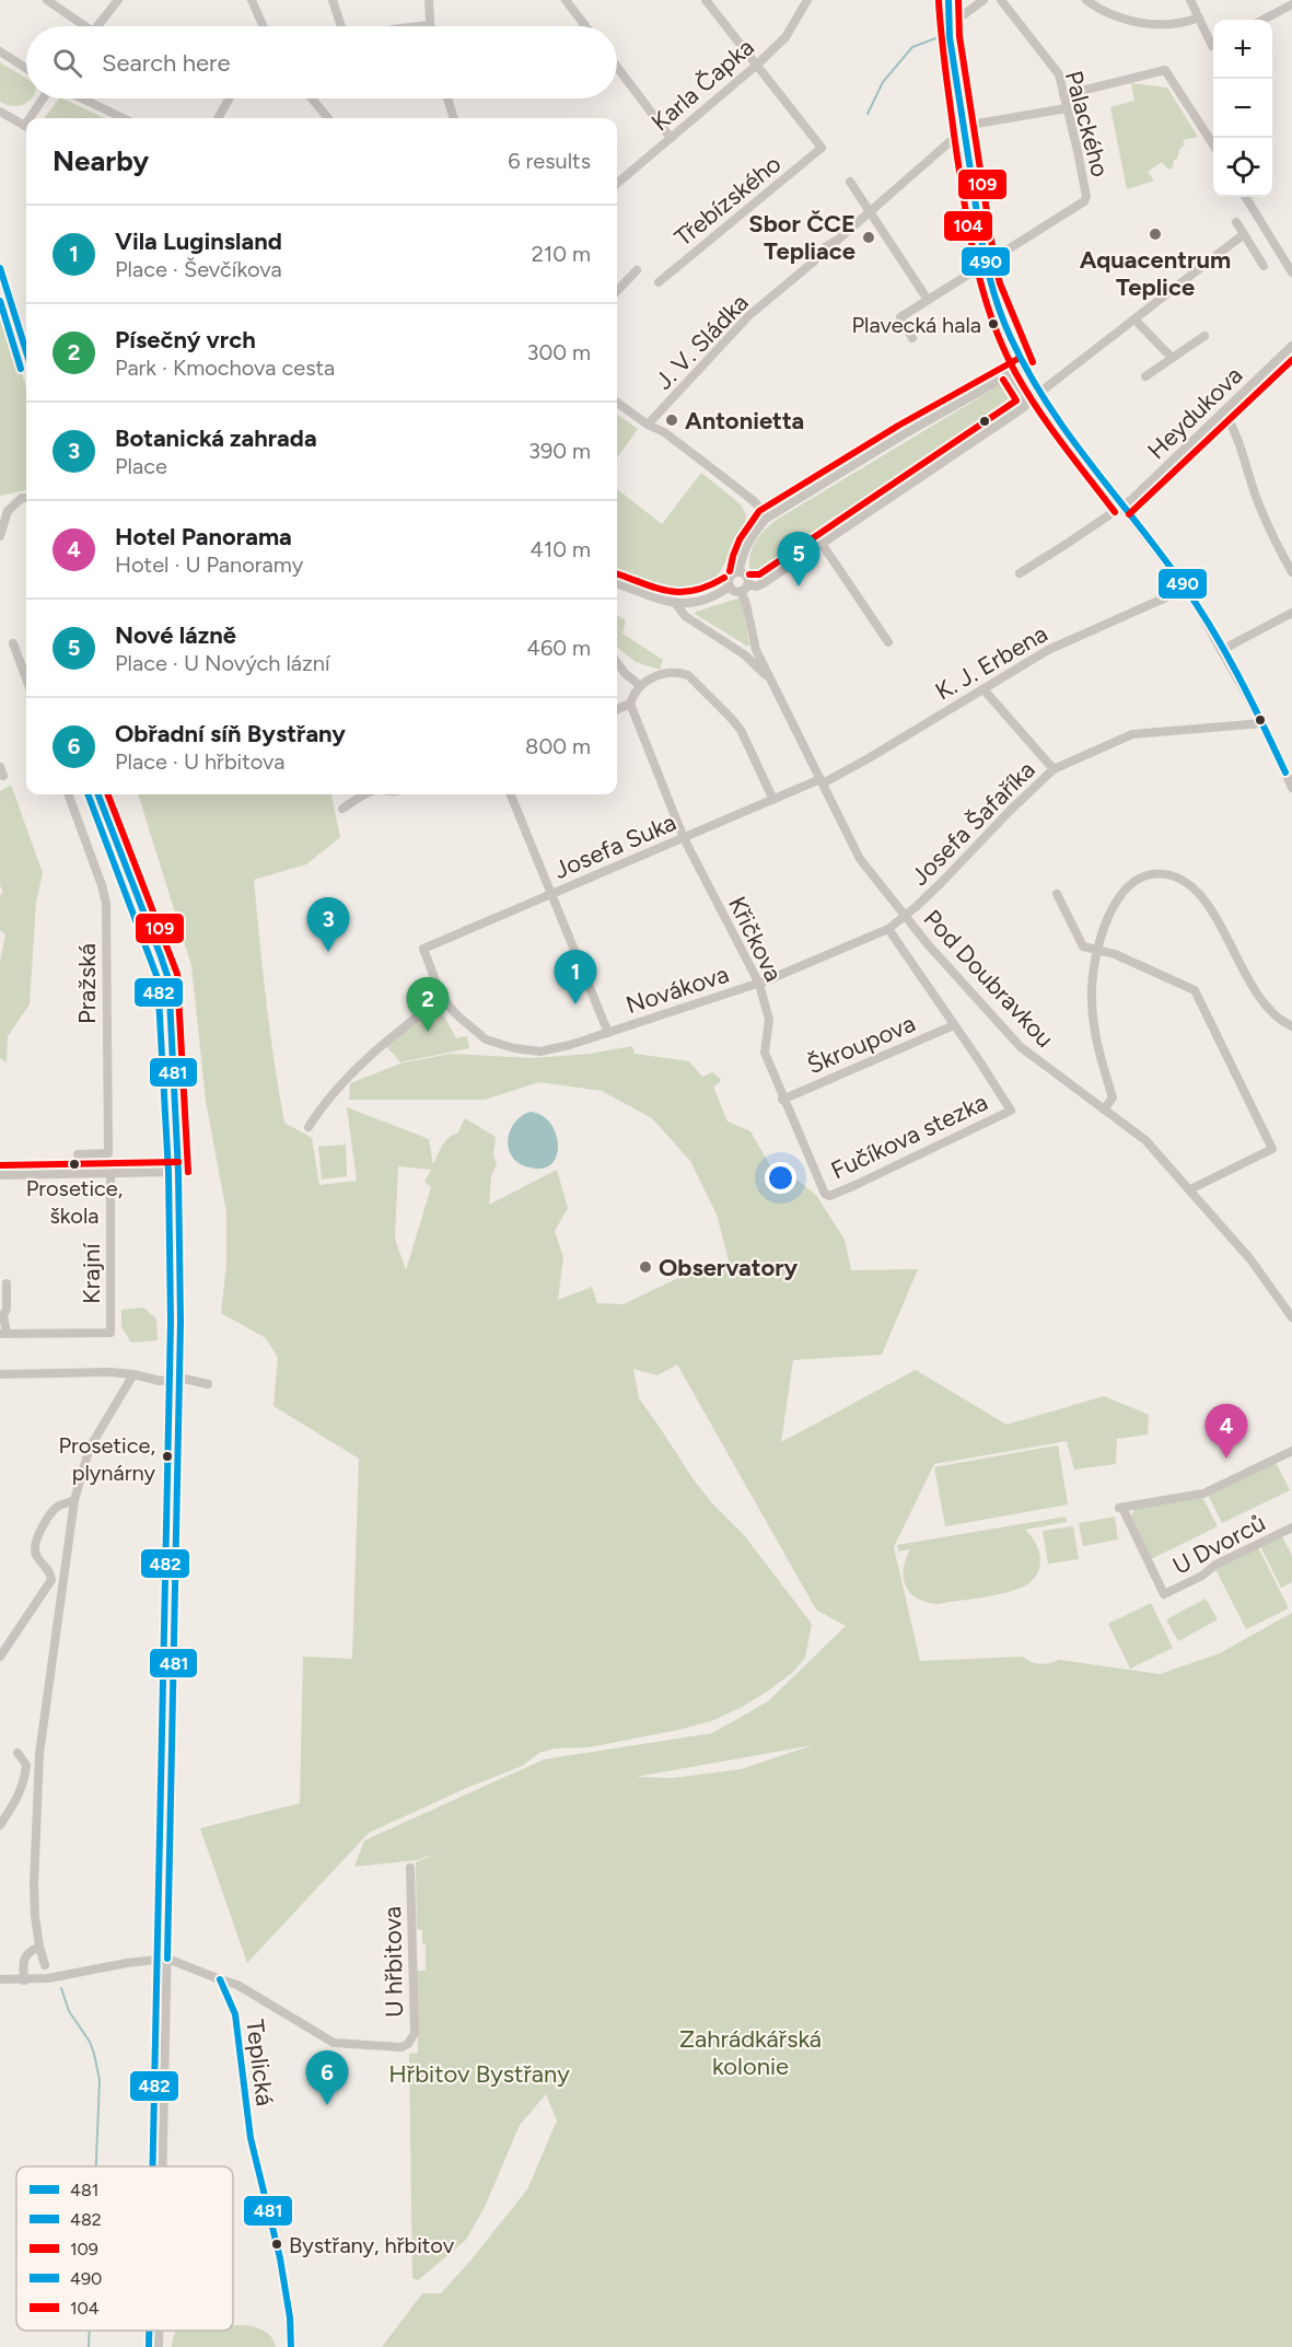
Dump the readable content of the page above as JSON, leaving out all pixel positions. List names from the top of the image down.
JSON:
{
  "streets": {
    "street": [
      "Karla Čapka",
      "Palackého",
      "Třebízského",
      "J. V. Sládka",
      "Heydukova",
      "K. J. Erbena",
      "Josefa Šafaříka",
      "Josefa Suka",
      "Křičkova",
      "Pod Doubravkou",
      "Pražská",
      "Novákova",
      "Škroupova",
      "Fučíkova stezka",
      "Krajní",
      "U Dvorců",
      "U hřbitova",
      "Teplická"
    ]
  },
  "crossings": [
    ["Karla Čapka", "Třebízského"],
    ["K. J. Erbena", "Josefa Suka"],
    ["K. J. Erbena", "Pod Doubravkou"],
    ["Josefa Šafaříka", "Pod Doubravkou"],
    ["Josefa Šafaříka", "Novákova"],
    ["Josefa Suka", "Křičkova"],
    ["Josefa Suka", "Pod Doubravkou"],
    ["Josefa Suka", "Novákova"],
    ["Křičkova", "Novákova"],
    ["Křičkova", "Škroupova"],
    ["Křičkova", "Fučíkova stezka"],
    ["Pod Doubravkou", "Novákova"],
    ["Škroupova", "Fučíkova stezka"],
    ["U hřbitova", "Teplická"]
  ],
  "parks": ["Zahrádkářská kolonie", "Hřbitov Bystřany"],
  "places": [
    "Aquacentrum Teplice",
    "Sbor ČCE Tepliace",
    "Plavecká hala",
    "Antonietta",
    "Prosetice, škola",
    "Observatory",
    "Prosetice, plynárny",
    "Bystřany, hřbitov"
  ],
  "lines": [
    "transit line 109",
    "transit line 490",
    "transit line 104",
    "transit line 481",
    "transit line 482"
  ],
  "legend": [
    "481",
    "482",
    "109",
    "490",
    "104"
  ],
  "page": {
    "map_buttons": ["+", "−"],
    "search": "Search here",
    "heading": ["Nearby", "6 results"],
    "list": [
      {
        "mark": "1",
        "name": "Vila Luginsland",
        "note": "Place · Ševčíkova",
        "value": "210 m"
      },
      {
        "mark": "2",
        "name": "Písečný vrch",
        "note": "Park · Kmochova cesta",
        "value": "300 m"
      },
      {
        "mark": "3",
        "name": "Botanická zahrada",
        "note": "Place",
        "value": "390 m"
      },
      {
        "mark": "4",
        "name": "Hotel Panorama",
        "note": "Hotel · U Panoramy",
        "value": "410 m"
      },
      {
        "mark": "5",
        "name": "Nové lázně",
        "note": "Place · U Nových lázní",
        "value": "460 m"
      },
      {
        "mark": "6",
        "name": "Obřadní síň Bystřany",
        "note": "Place · U hřbitova",
        "value": "800 m"
      }
    ],
    "pins": [
      "5",
      "3",
      "1",
      "2",
      "4",
      "6"
    ]
  }
}
